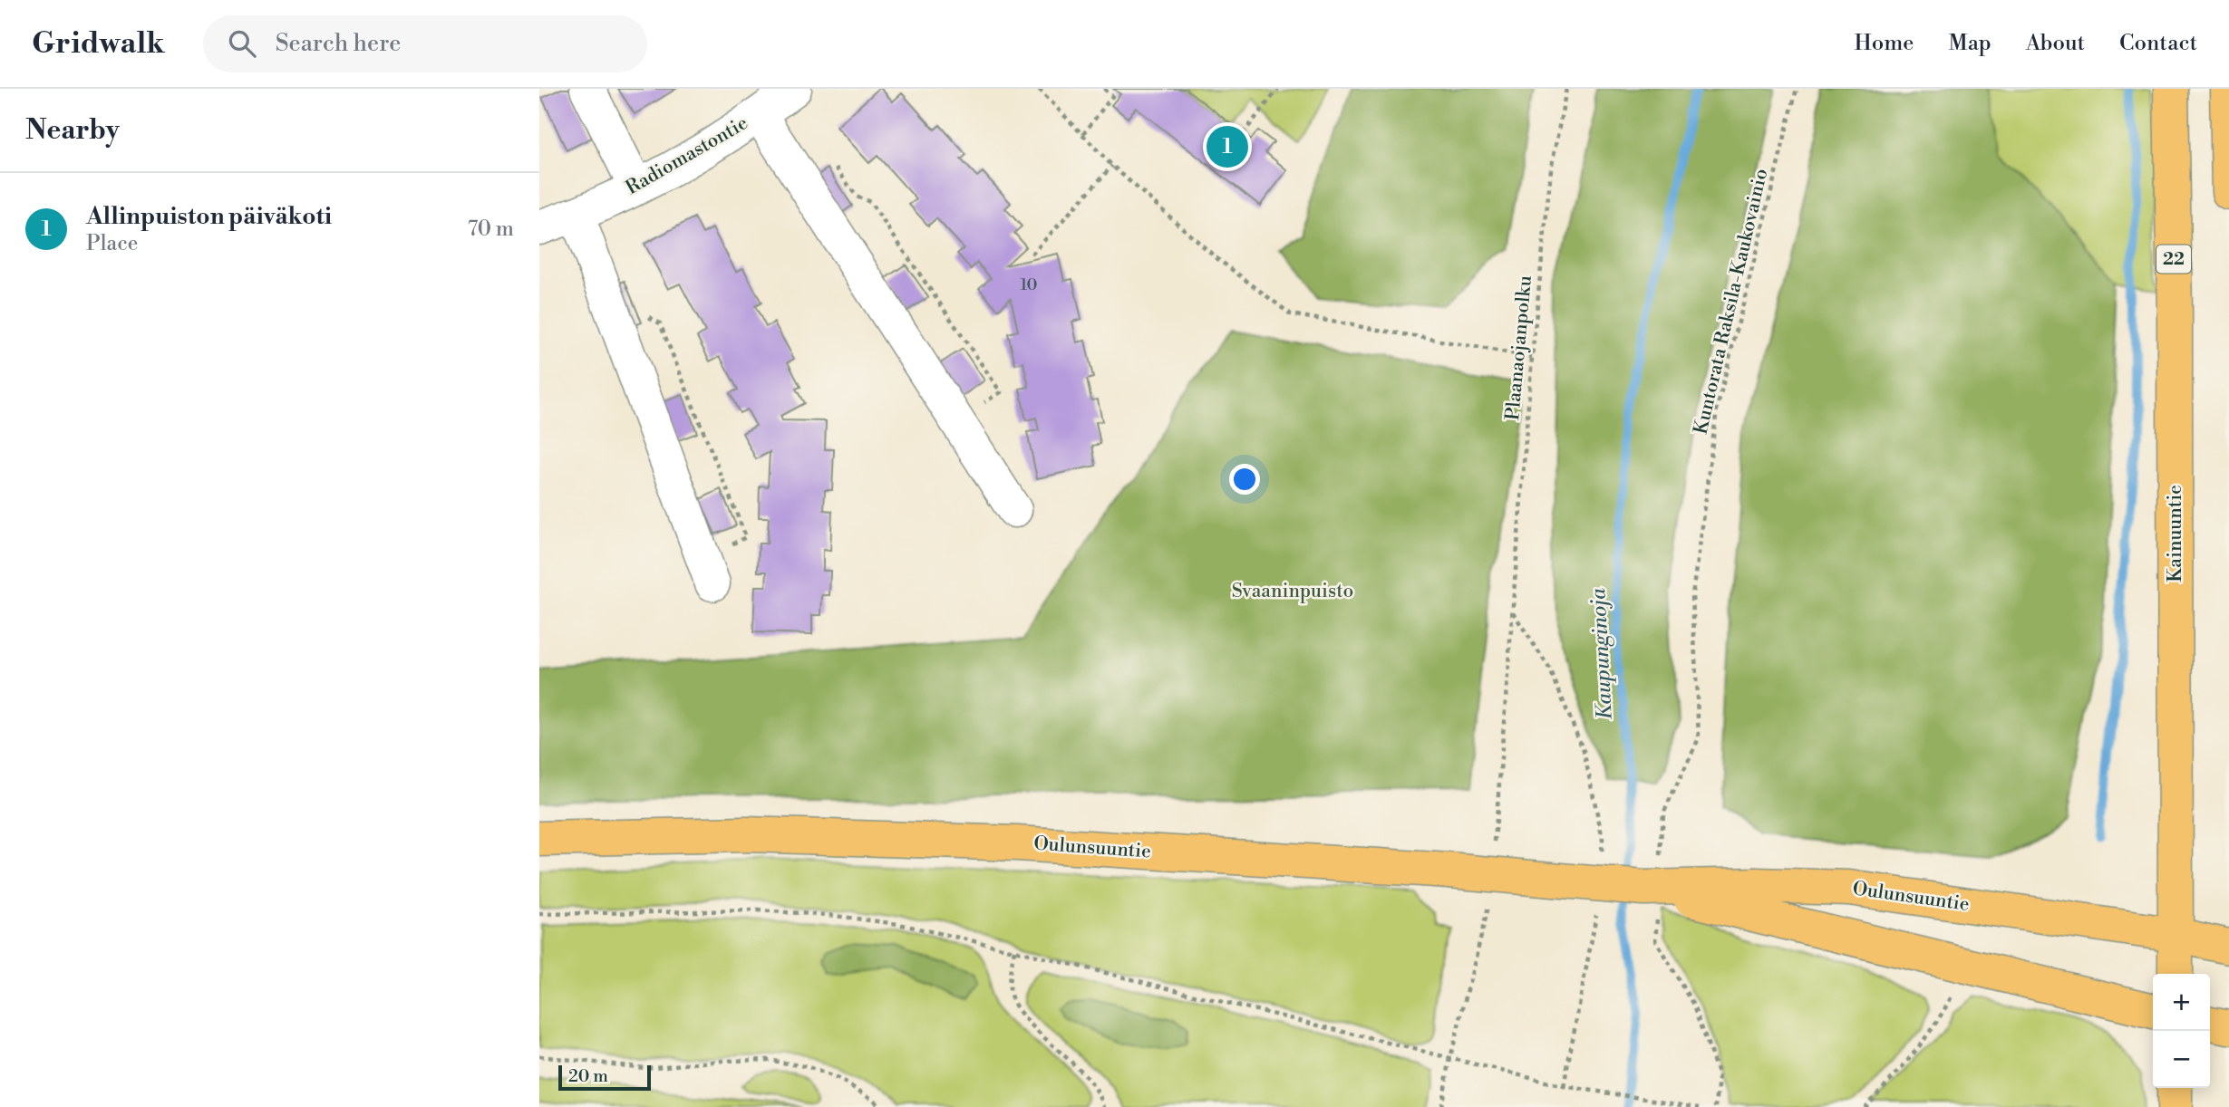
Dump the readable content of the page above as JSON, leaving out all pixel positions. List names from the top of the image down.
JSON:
{
  "streets": {
    "main road": ["22", "Kainuuntie", "Oulunsuuntie"],
    "street": ["Radiomastontie"],
    "path": ["Kuntorata Raksila-Kaukovainio", "Plaanaojanpolku"]
  },
  "crossings": [
    ["Kuntorata Raksila-Kaukovainio", "Oulunsuuntie"],
    ["Kainuuntie", "Oulunsuuntie"]
  ],
  "water": ["Kaupunginoja"],
  "parks": ["Svaaninpuisto"],
  "house_numbers": ["10"],
  "scale_bar": "20 m",
  "page": {
    "header": "Gridwalk",
    "search": "Search here",
    "nav": [
      "Home",
      "Map",
      "About",
      "Contact"
    ],
    "heading": "Nearby",
    "pins": "1",
    "list": [
      {
        "mark": "1",
        "name": "Allinpuiston päiväkoti",
        "note": "Place",
        "value": "70 m"
      }
    ],
    "map_buttons": ["+", "−"],
    "scale": "20 m"
  }
}
